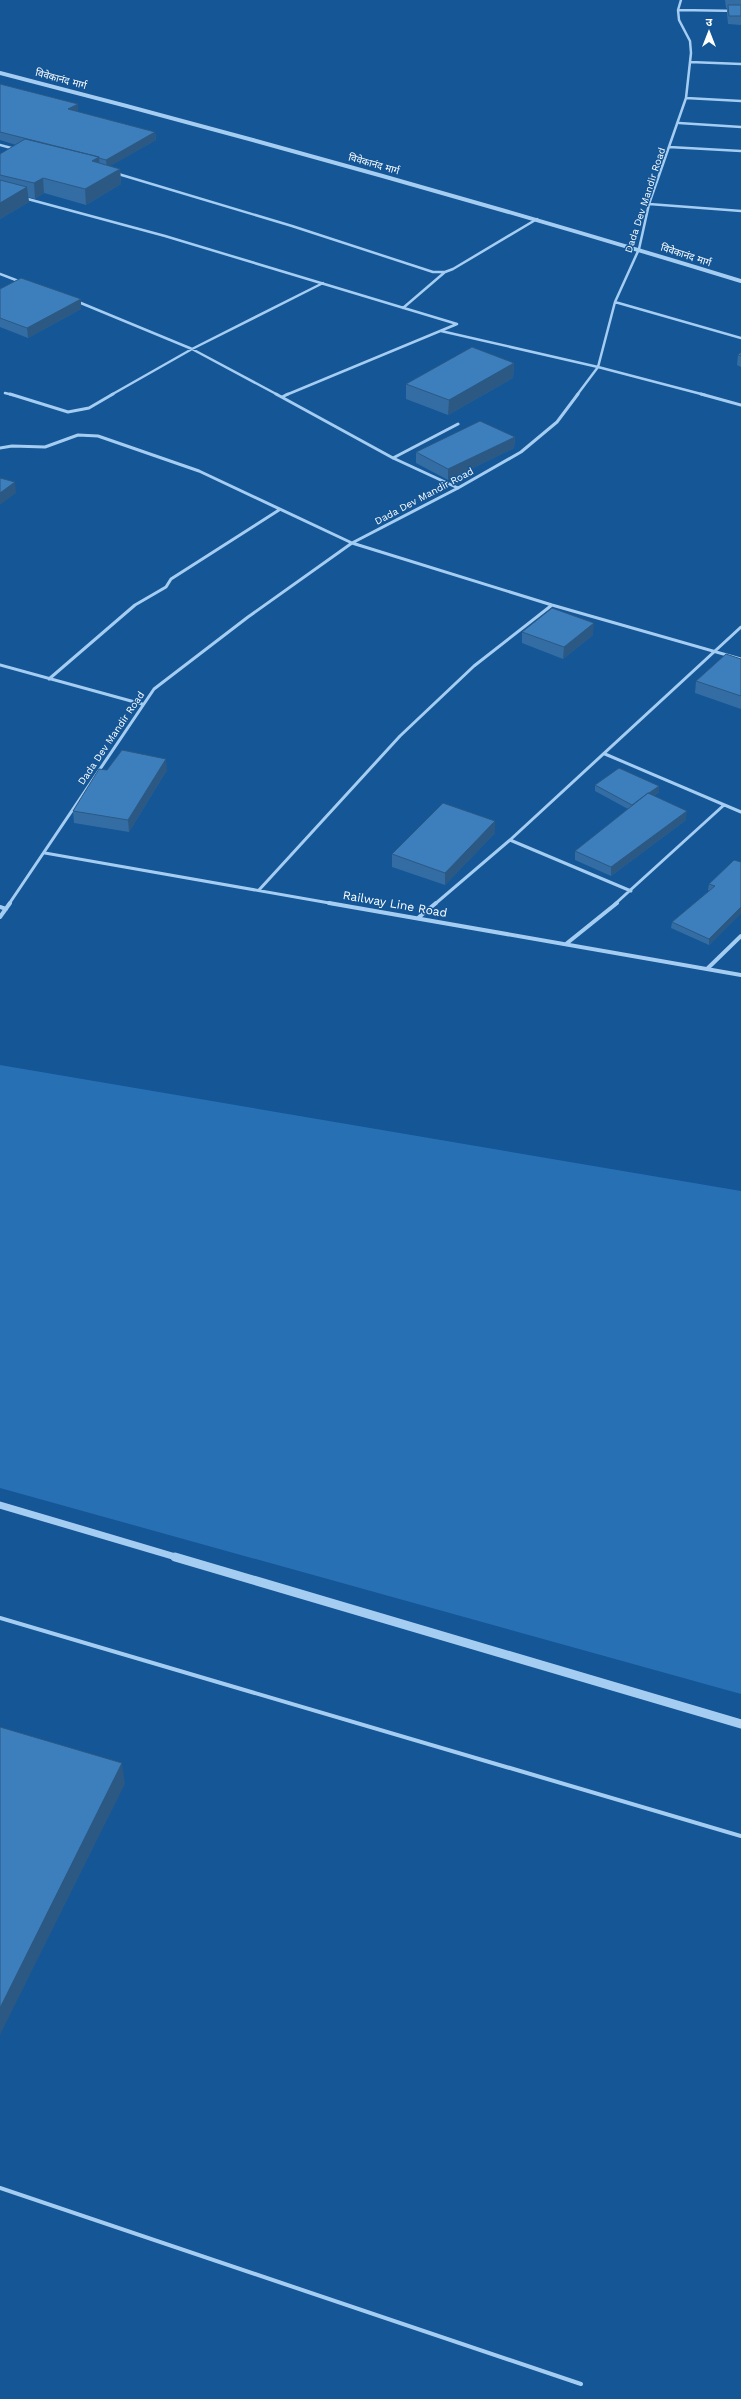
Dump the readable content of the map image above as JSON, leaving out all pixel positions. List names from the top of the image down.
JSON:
{
  "streets": {
    "street": ["विवेकानंद मार्ग", "Dada Dev Mandir Road", "Railway Line Road"]
  },
  "crossings": [
    ["विवेकानंद मार्ग", "Dada Dev Mandir Road"],
    ["Dada Dev Mandir Road", "Railway Line Road"]
  ],
  "north": "top"
}
